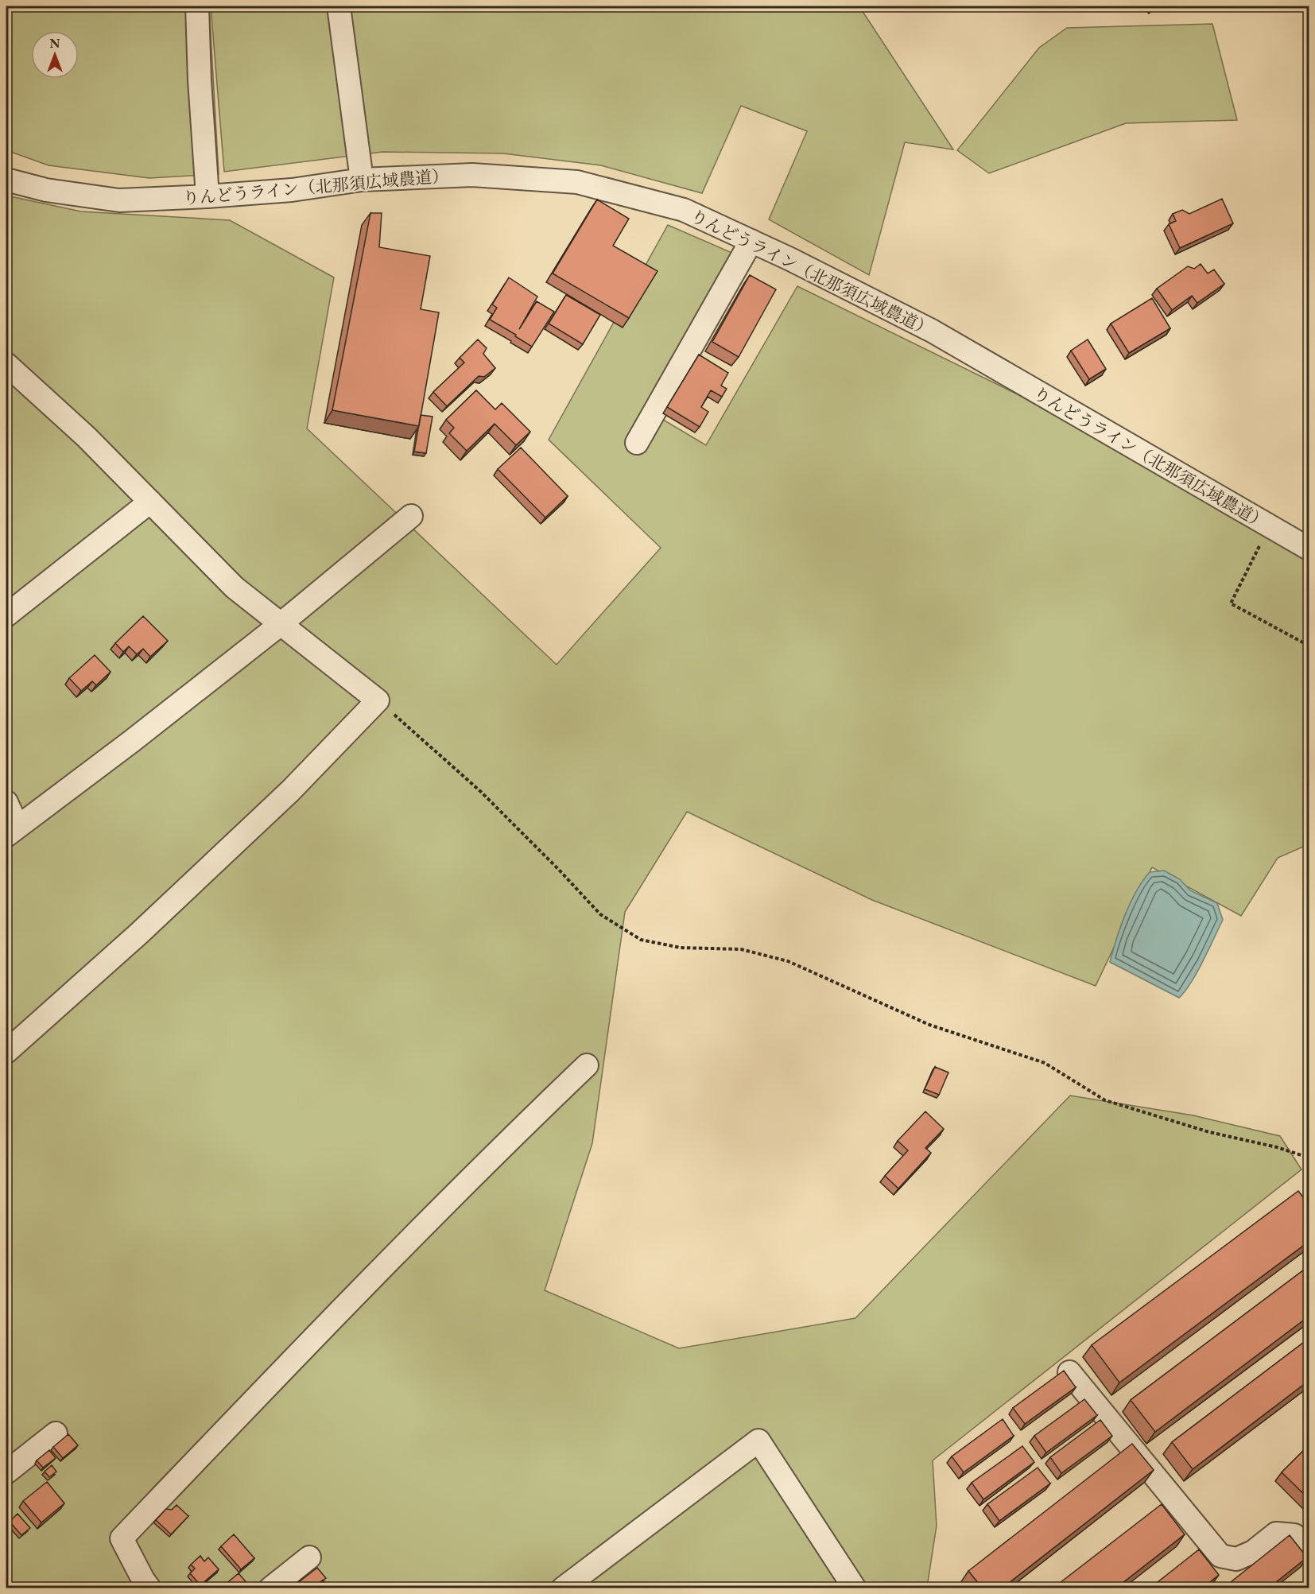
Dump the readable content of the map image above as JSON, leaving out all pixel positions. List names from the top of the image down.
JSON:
{
  "streets": {
    "street": ["りんどうライン（北那須広域農道）"]
  },
  "north": "top"
}
